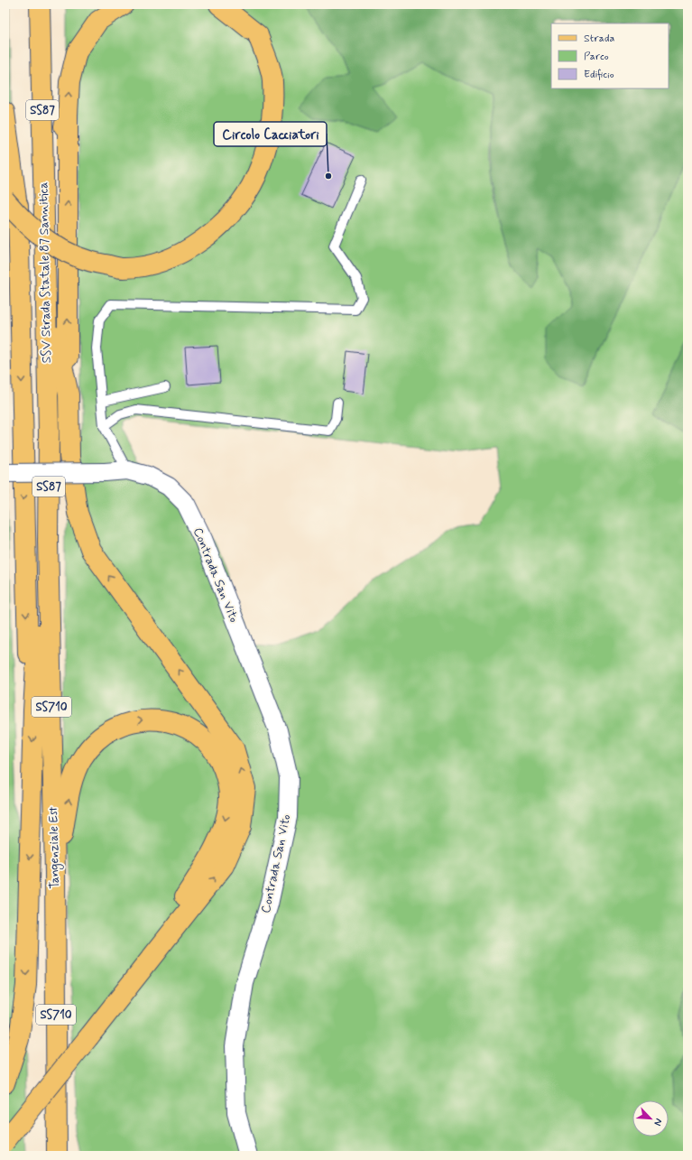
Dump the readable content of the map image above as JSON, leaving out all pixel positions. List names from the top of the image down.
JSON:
{
  "streets": {
    "main road": [
      "SS87",
      "SSV Strada Statale 87 Sannitica",
      "SS710",
      "Tangenziale Est"
    ],
    "street": ["Contrada San Vito"]
  },
  "crossings": [
    ["SSV Strada Statale 87 Sannitica", "Tangenziale Est"]
  ],
  "places": ["Circolo Cacciatori"],
  "legend": ["Strada", "Parco", "Edificio"],
  "north": "bottom right"
}
